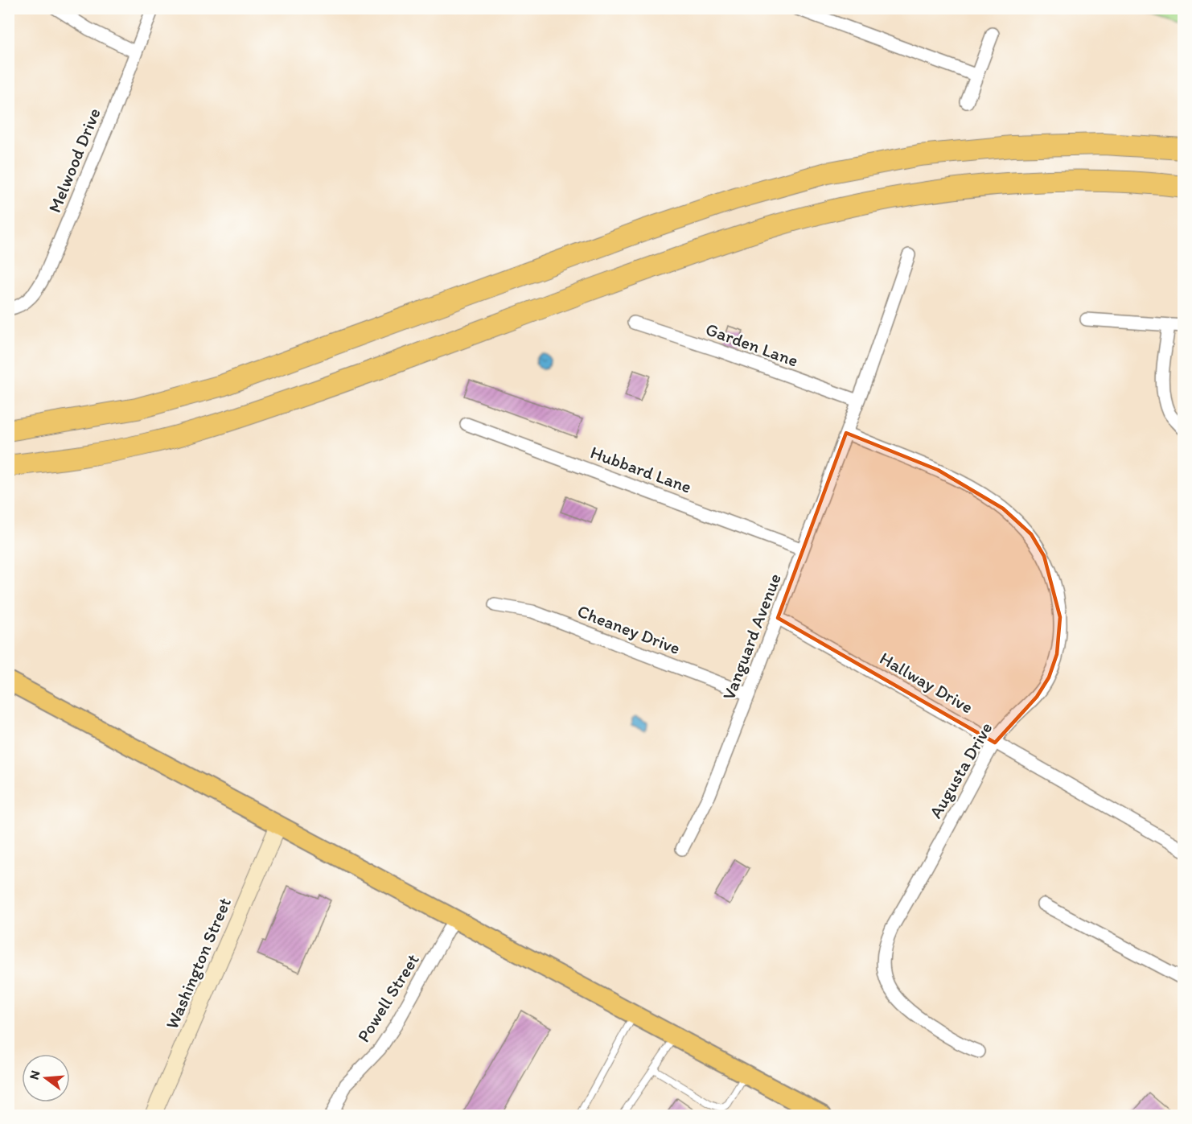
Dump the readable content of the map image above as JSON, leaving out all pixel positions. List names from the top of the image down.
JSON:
{
  "streets": {
    "street": [
      "Melwood Drive",
      "Garden Lane",
      "Hubbard Lane",
      "Cheaney Drive",
      "Vanguard Avenue",
      "Hallway Drive",
      "Augusta Drive",
      "Washington Street",
      "Powell Street"
    ]
  },
  "crossings": [
    ["Garden Lane", "Vanguard Avenue"],
    ["Hubbard Lane", "Vanguard Avenue"],
    ["Cheaney Drive", "Vanguard Avenue"],
    ["Vanguard Avenue", "Hallway Drive"],
    ["Vanguard Avenue", "Augusta Drive"],
    ["Hallway Drive", "Augusta Drive"]
  ],
  "north": "left"
}
